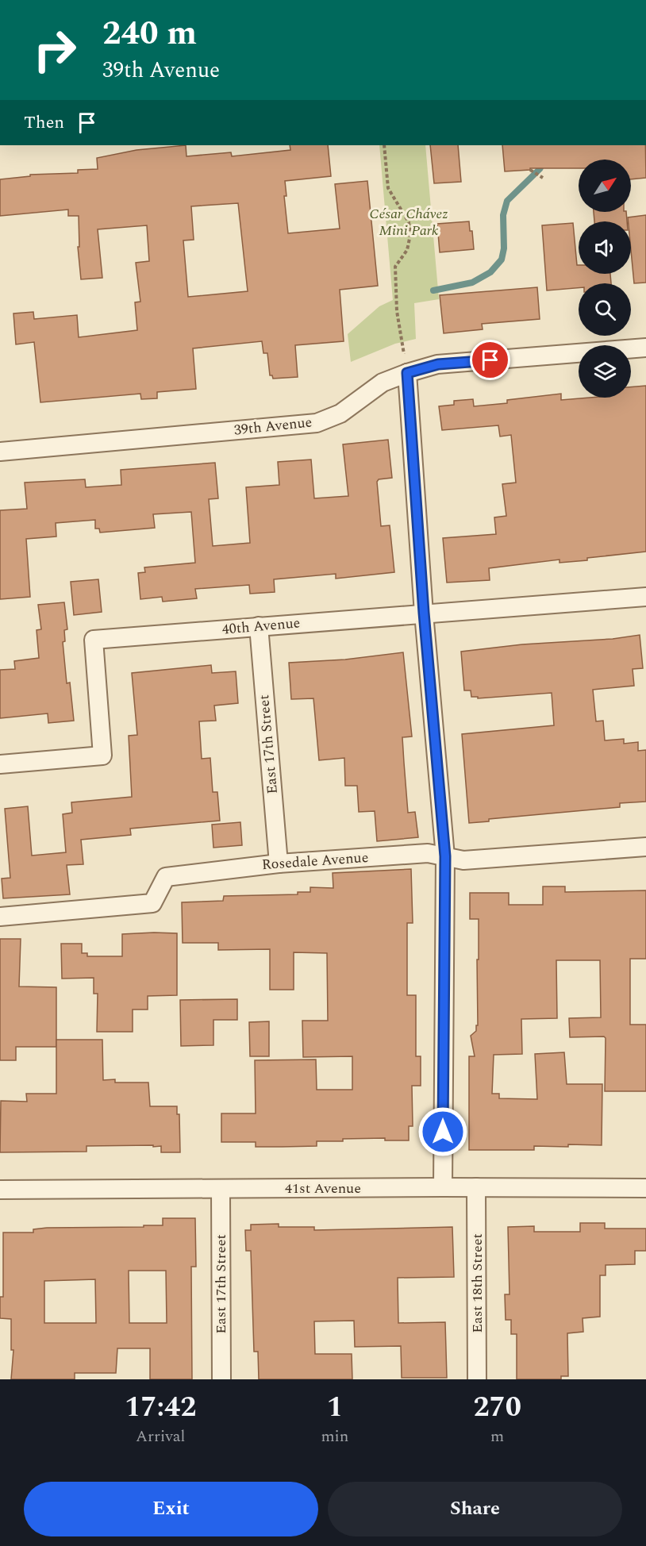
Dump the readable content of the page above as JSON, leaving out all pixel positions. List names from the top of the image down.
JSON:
{
  "streets": {
    "street": [
      "39th Avenue",
      "40th Avenue",
      "East 17th Street",
      "Rosedale Avenue",
      "41st Avenue",
      "East 18th Street"
    ]
  },
  "crossings": [
    ["40th Avenue", "East 17th Street"],
    ["East 17th Street", "Rosedale Avenue"],
    ["East 17th Street", "41st Avenue"],
    ["41st Avenue", "East 18th Street"]
  ],
  "parks": ["César Chávez Mini Park"],
  "north": "top right",
  "page": {
    "turn": ["240 m", "39th Avenue"],
    "then": "Then",
    "eta": [
      "17:42",
      "Arrival",
      "1",
      "min",
      "270",
      "m"
    ],
    "buttons": ["Exit", "Share"]
  }
}
